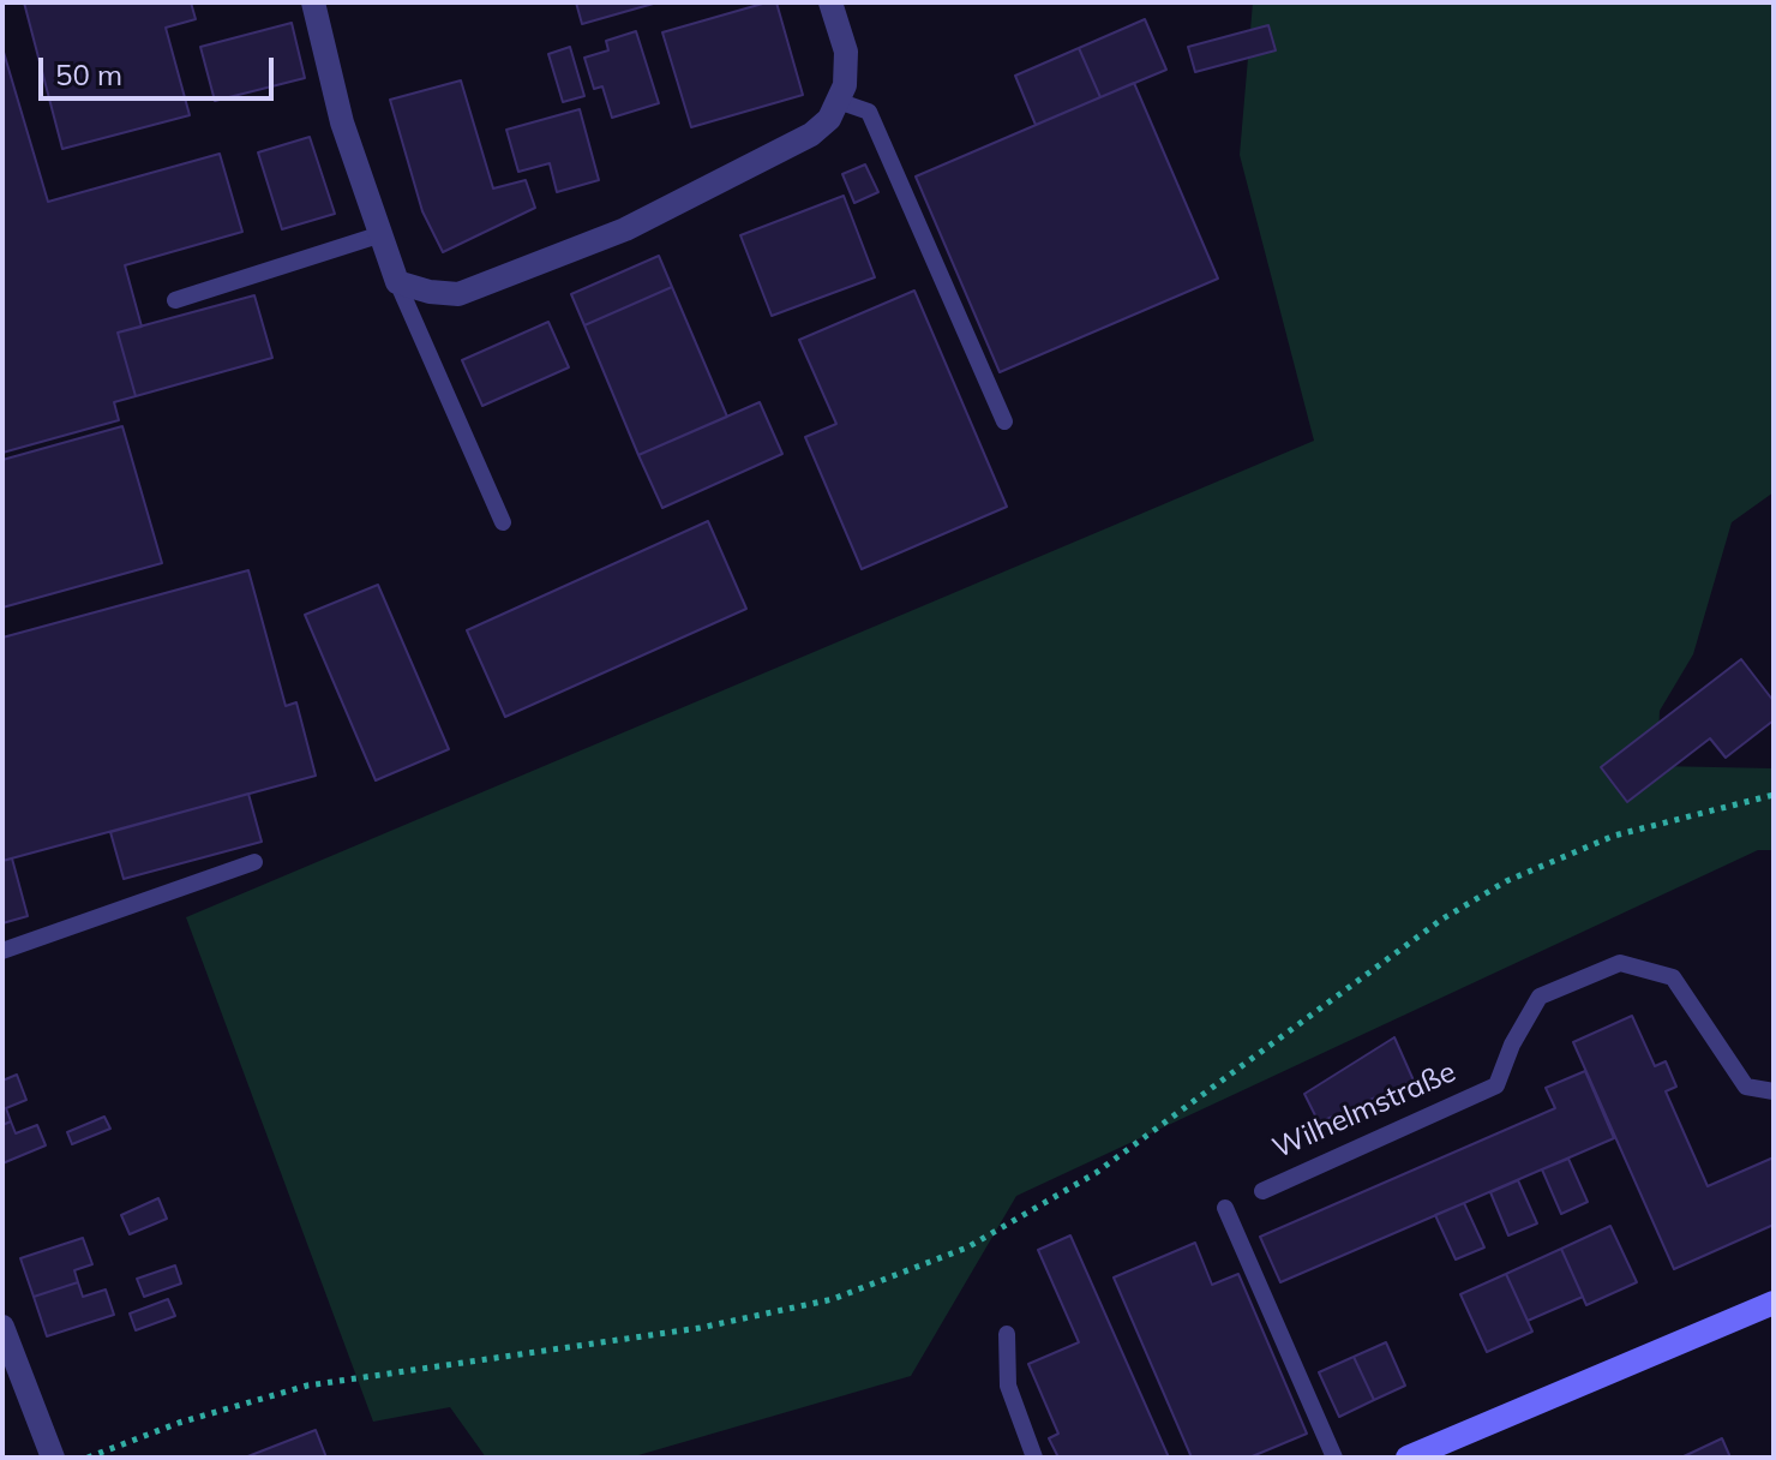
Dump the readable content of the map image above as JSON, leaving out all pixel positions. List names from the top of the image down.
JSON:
{
  "streets": {
    "lane": ["Wilhelmstraße"]
  },
  "scale_bar": "50 m"
}
